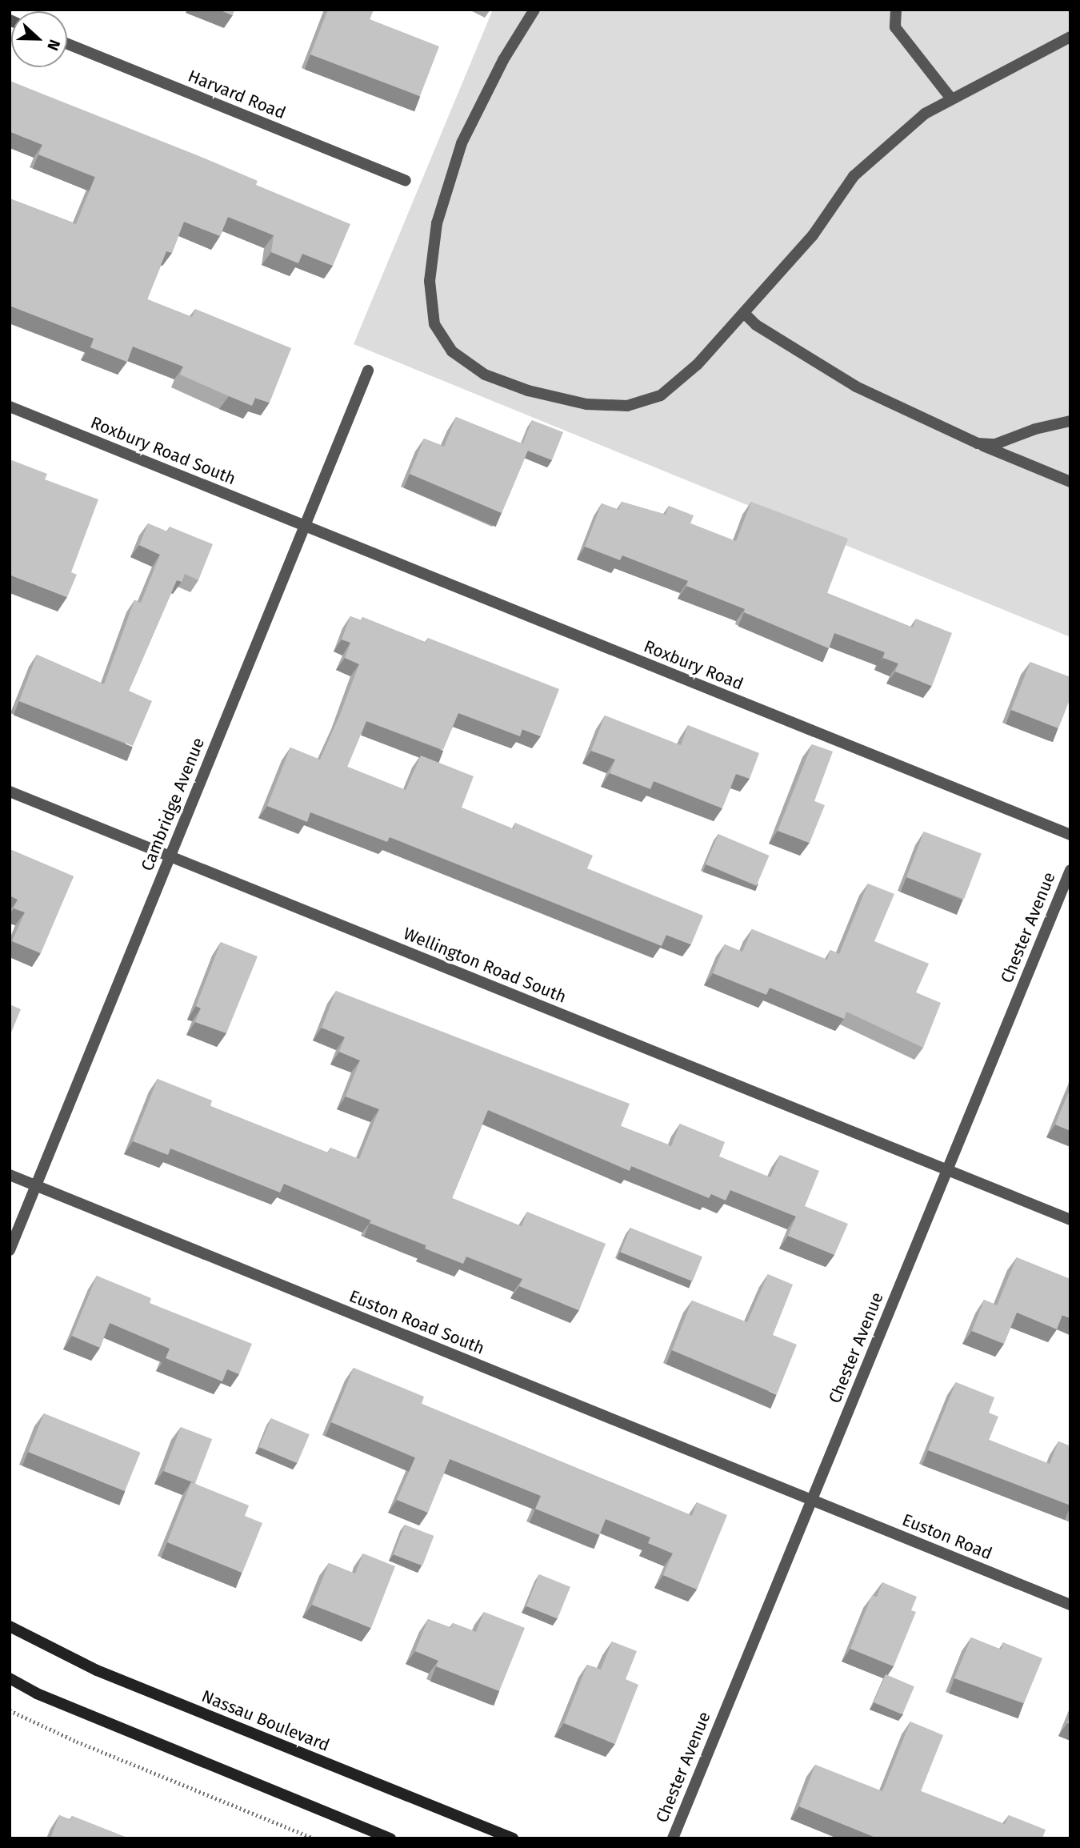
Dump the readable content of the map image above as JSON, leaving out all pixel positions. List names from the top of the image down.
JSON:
{
  "streets": {
    "main road": ["Nassau Boulevard"],
    "street": [
      "Harvard Road",
      "Roxbury Road South",
      "Roxbury Road",
      "Cambridge Avenue",
      "Chester Avenue",
      "Wellington Road South",
      "Euston Road South",
      "Euston Road"
    ]
  },
  "crossings": [
    ["Roxbury Road South", "Roxbury Road"],
    ["Roxbury Road South", "Cambridge Avenue"],
    ["Roxbury Road", "Cambridge Avenue"],
    ["Cambridge Avenue", "Wellington Road South"],
    ["Cambridge Avenue", "Euston Road South"],
    ["Chester Avenue", "Wellington Road South"],
    ["Chester Avenue", "Euston Road South"],
    ["Chester Avenue", "Euston Road"],
    ["Euston Road South", "Euston Road"]
  ],
  "north": "right"
}
